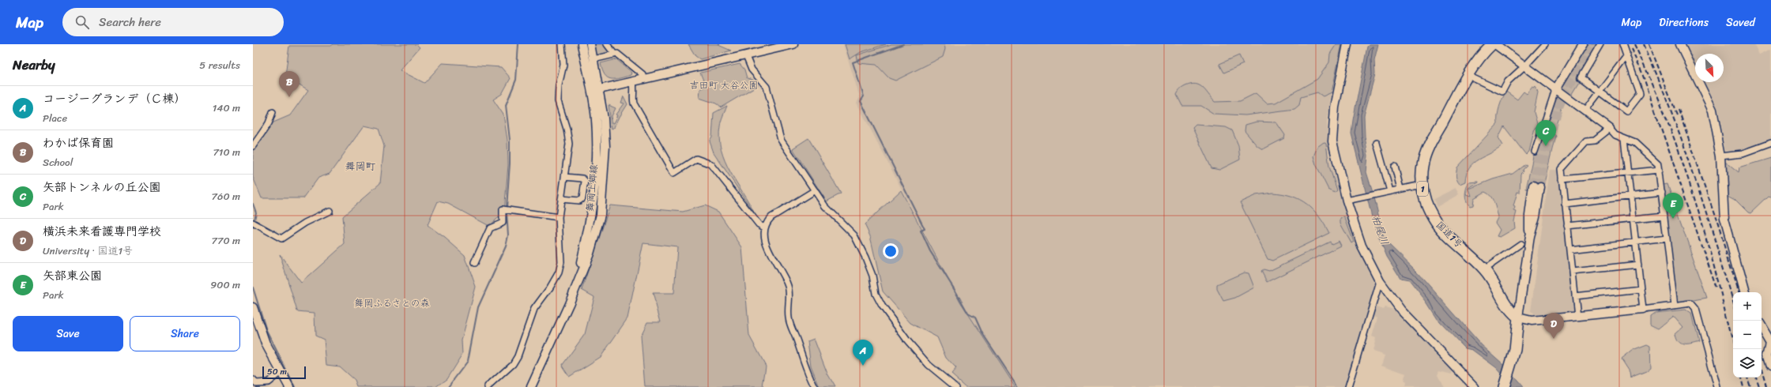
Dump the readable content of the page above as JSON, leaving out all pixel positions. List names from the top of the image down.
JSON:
{
  "streets": {
    "highway": ["1", "国道1号"],
    "street": ["舞岡上郷線"]
  },
  "districts": ["舞岡町"],
  "water": ["柏尾川"],
  "parks": ["吉田町 大谷公園", "舞岡ふるさとの森"],
  "scale_bar": "50 m",
  "north": "bottom right",
  "page": {
    "header": "Map",
    "search": "Search here",
    "nav": ["Map", "Directions", "Saved"],
    "heading": ["Nearby", "5 results"],
    "pins": [
      "B",
      "C",
      "E",
      "D",
      "A"
    ],
    "list": [
      {
        "mark": "A",
        "name": "コージーグランデ（Ｃ棟）",
        "note": "Place",
        "value": "140 m"
      },
      {
        "mark": "B",
        "name": "わかば保育園",
        "note": "School",
        "value": "710 m"
      },
      {
        "mark": "C",
        "name": "矢部トンネルの丘公園",
        "note": "Park",
        "value": "760 m"
      },
      {
        "mark": "D",
        "name": "横浜未来看護専門学校",
        "note": "University · 国道1号",
        "value": "770 m"
      },
      {
        "mark": "E",
        "name": "矢部東公園",
        "note": "Park",
        "value": "900 m"
      }
    ],
    "map_buttons": ["+", "−"],
    "buttons": ["Save", "Share"],
    "scale": "50 m"
  }
}
